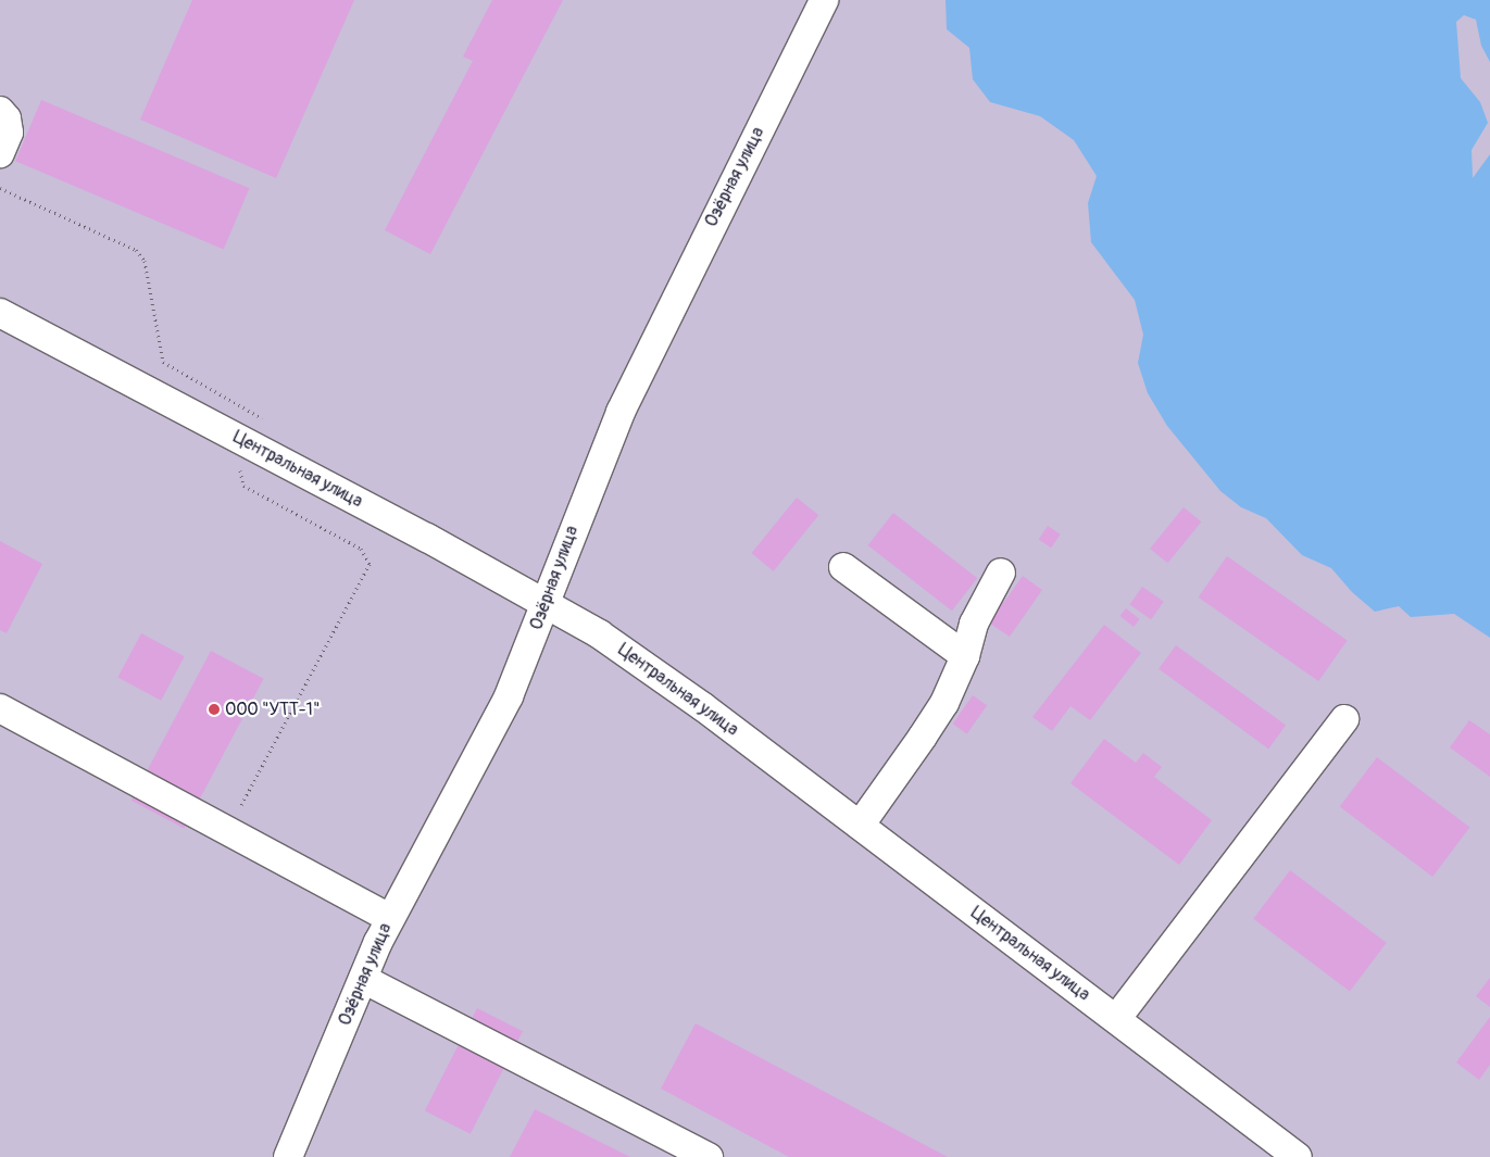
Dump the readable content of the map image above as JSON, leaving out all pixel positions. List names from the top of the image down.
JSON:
{
  "streets": {
    "street": ["Озёрная улица", "Центральная улица"]
  },
  "crossings": [
    ["Озёрная улица", "Центральная улица"]
  ],
  "places": ["ООО \"УТТ-1\""]
}
